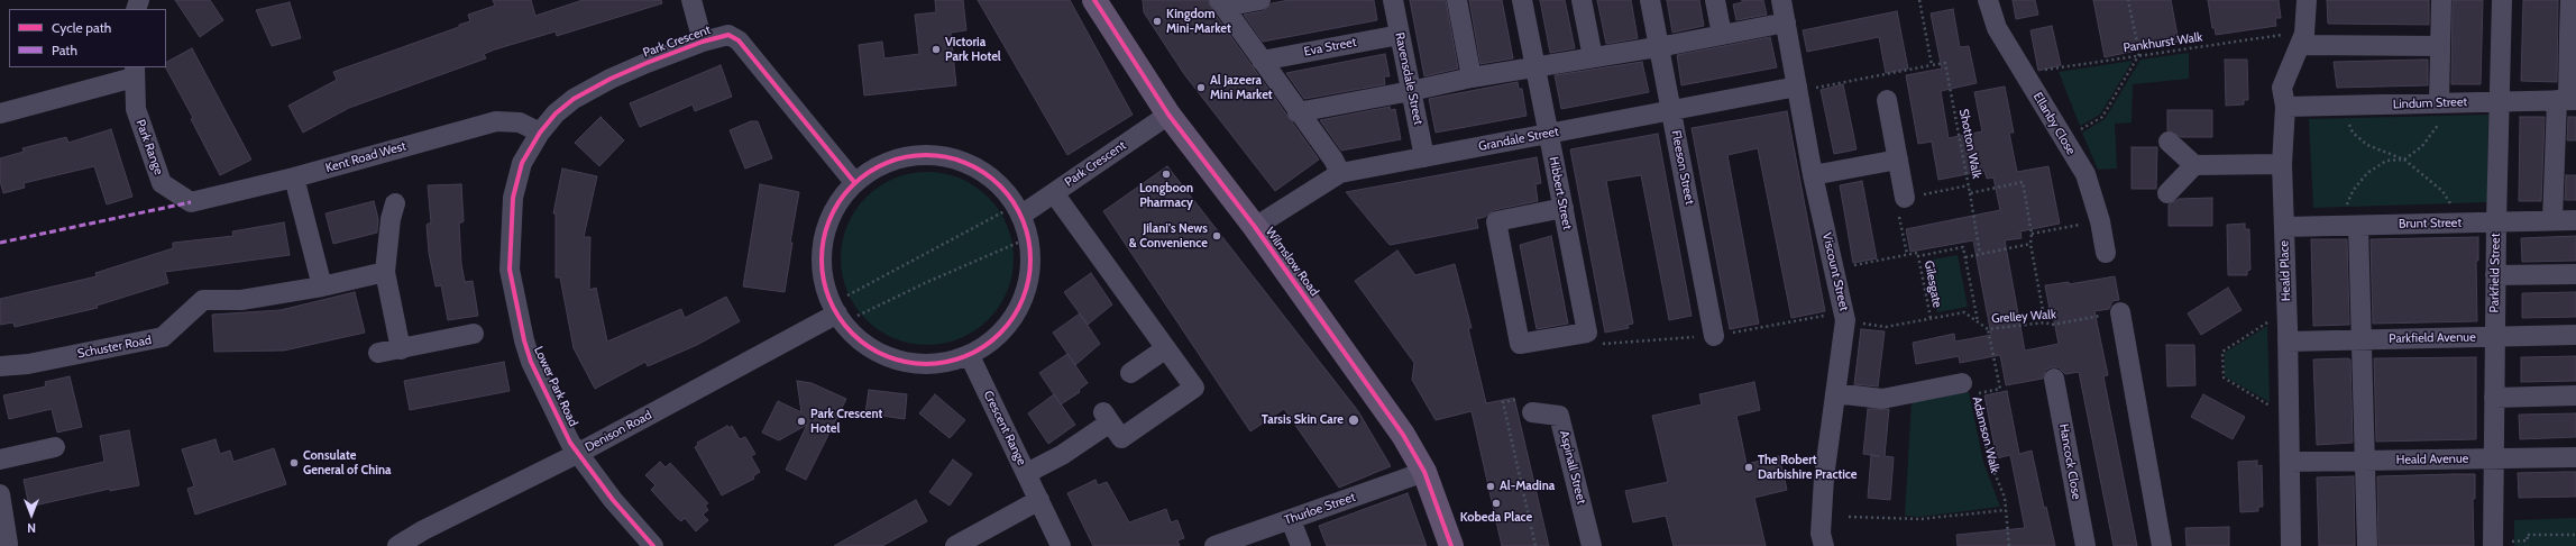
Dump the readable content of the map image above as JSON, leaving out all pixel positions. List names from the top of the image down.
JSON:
{
  "streets": {
    "main road": ["Wilmslow Road"],
    "street": [
      "Park Crescent",
      "Eva Street",
      "Ravensdale Street",
      "Lindum Street",
      "Ellanby Close",
      "Grandale Street",
      "Park Range",
      "Kent Road West",
      "Fleeson Street",
      "Hibbert Street",
      "Brunt Street",
      "Heald Place",
      "Viscount Street",
      "Parkfield Street",
      "Parkfield Avenue",
      "Schuster Road",
      "Lower Park Road",
      "Crescent Range",
      "Denison Road",
      "Adamson Walk",
      "Heald Avenue",
      "Hancock Close",
      "Aspinall Street",
      "Thurloe Street"
    ],
    "path": [
      "Pankhurst Walk",
      "Shotton Walk",
      "Gilesgate",
      "Grelley Walk"
    ]
  },
  "crossings": [
    ["Park Crescent", "Kent Road West"],
    ["Park Crescent", "Wilmslow Road"],
    ["Park Crescent", "Lower Park Road"],
    ["Pankhurst Walk", "Ellanby Close"],
    ["Pankhurst Walk", "Heald Place"],
    ["Eva Street", "Ravensdale Street"],
    ["Ravensdale Street", "Grandale Street"],
    ["Lindum Street", "Heald Place"],
    ["Lindum Street", "Parkfield Street"],
    ["Grandale Street", "Fleeson Street"],
    ["Grandale Street", "Hibbert Street"],
    ["Grandale Street", "Wilmslow Road"],
    ["Grandale Street", "Viscount Street"],
    ["Shotton Walk", "Grelley Walk"],
    ["Park Range", "Kent Road West"],
    ["Kent Road West", "Lower Park Road"],
    ["Brunt Street", "Heald Place"],
    ["Brunt Street", "Parkfield Street"],
    ["Wilmslow Road", "Thurloe Street"],
    ["Heald Place", "Parkfield Avenue"],
    ["Heald Place", "Heald Avenue"],
    ["Viscount Street", "Adamson Walk"],
    ["Parkfield Street", "Parkfield Avenue"],
    ["Parkfield Street", "Heald Avenue"],
    ["Gilesgate", "Grelley Walk"],
    ["Lower Park Road", "Denison Road"]
  ],
  "places": [
    "Kingdom Mini-Market",
    "Victoria Park Hotel",
    "Al Jazeera Mini Market",
    "Longboon Pharmacy",
    "Jilani's News & Convenience",
    "Tarsis Skin Care",
    "Park Crescent Hotel",
    "Consulate General of China",
    "The Robert Darbishire Practice",
    "Al-Madina",
    "Kobeda Place"
  ],
  "legend": ["Cycle path", "Path"],
  "north": "bottom"
}
